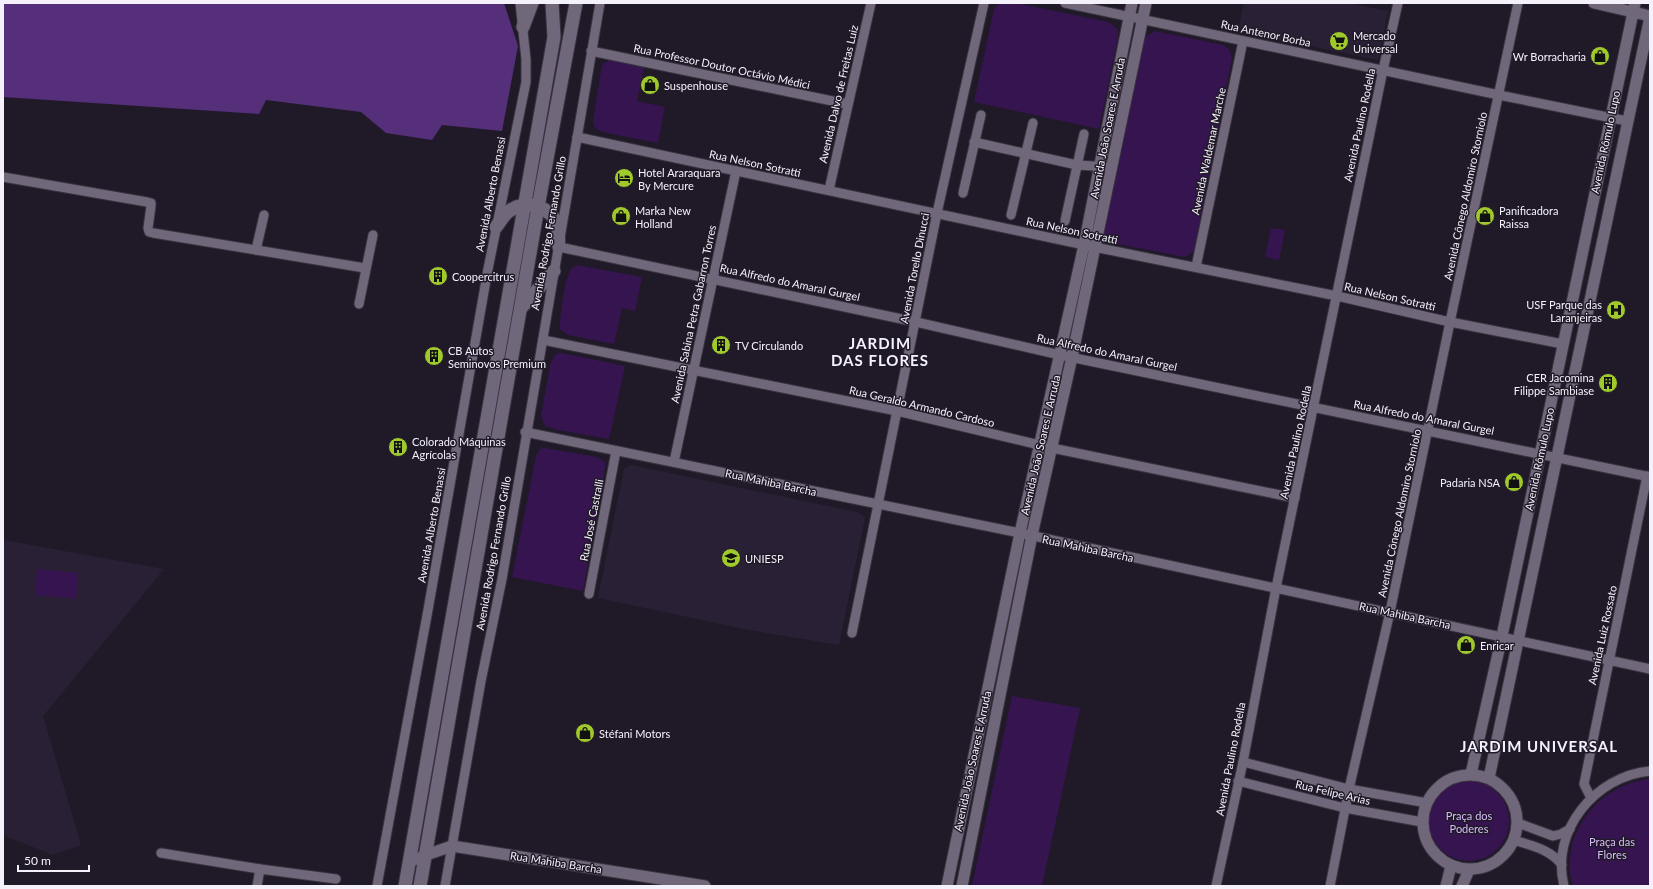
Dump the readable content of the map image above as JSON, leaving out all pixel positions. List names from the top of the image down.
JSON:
{
  "streets": {
    "street": [
      "Rua Antenor Borba",
      "Rua Professor Doutor Octávio Médici",
      "Avenida Dalvo de Freitas Luiz",
      "Avenida Paulino Rodella",
      "Avenida João Soares E Arruda",
      "Avenida Rômulo Lupo",
      "Avenida Waldemar Marche",
      "Rua Nelson Sotratti",
      "Avenida Alberto Benassi",
      "Avenida Cônego Aldomiro Storniolo",
      "Avenida Rodrigo Fernando Grillo",
      "Avenida Torello Dinucci",
      "Rua Alfredo do Amaral Gurgel",
      "Avenida Sabina Petra Gabarron Torres",
      "Rua Geraldo Armando Cardoso",
      "Rua Mahiba Barcha",
      "Rua José Castralli",
      "Avenida Luiz Rossato",
      "Rua Felipe Arias"
    ]
  },
  "crossings": [
    ["Rua Antenor Borba", "Avenida Paulino Rodella"],
    ["Rua Antenor Borba", "Avenida João Soares E Arruda"],
    ["Rua Antenor Borba", "Avenida Rômulo Lupo"],
    ["Rua Antenor Borba", "Avenida Waldemar Marche"],
    ["Rua Antenor Borba", "Avenida Cônego Aldomiro Storniolo"],
    ["Rua Professor Doutor Octávio Médici", "Avenida Dalvo de Freitas Luiz"],
    ["Rua Professor Doutor Octávio Médici", "Avenida Rodrigo Fernando Grillo"],
    ["Avenida Dalvo de Freitas Luiz", "Rua Nelson Sotratti"],
    ["Avenida Paulino Rodella", "Rua Nelson Sotratti"],
    ["Avenida Paulino Rodella", "Rua Alfredo do Amaral Gurgel"],
    ["Avenida Paulino Rodella", "Rua Geraldo Armando Cardoso"],
    ["Avenida Paulino Rodella", "Rua Mahiba Barcha"],
    ["Avenida Paulino Rodella", "Rua Felipe Arias"],
    ["Avenida João Soares E Arruda", "Rua Nelson Sotratti"],
    ["Avenida João Soares E Arruda", "Rua Alfredo do Amaral Gurgel"],
    ["Avenida João Soares E Arruda", "Rua Geraldo Armando Cardoso"],
    ["Avenida João Soares E Arruda", "Rua Mahiba Barcha"],
    ["Avenida Rômulo Lupo", "Rua Nelson Sotratti"],
    ["Avenida Rômulo Lupo", "Rua Alfredo do Amaral Gurgel"],
    ["Avenida Rômulo Lupo", "Rua Mahiba Barcha"],
    ["Avenida Rômulo Lupo", "Rua Felipe Arias"],
    ["Avenida Waldemar Marche", "Rua Nelson Sotratti"],
    ["Rua Nelson Sotratti", "Avenida Cônego Aldomiro Storniolo"],
    ["Rua Nelson Sotratti", "Avenida Rodrigo Fernando Grillo"],
    ["Rua Nelson Sotratti", "Avenida Torello Dinucci"],
    ["Rua Nelson Sotratti", "Avenida Sabina Petra Gabarron Torres"],
    ["Avenida Cônego Aldomiro Storniolo", "Rua Alfredo do Amaral Gurgel"],
    ["Avenida Cônego Aldomiro Storniolo", "Rua Mahiba Barcha"],
    ["Avenida Cônego Aldomiro Storniolo", "Rua Felipe Arias"],
    ["Avenida Rodrigo Fernando Grillo", "Rua Alfredo do Amaral Gurgel"],
    ["Avenida Rodrigo Fernando Grillo", "Rua Geraldo Armando Cardoso"],
    ["Avenida Rodrigo Fernando Grillo", "Rua Mahiba Barcha"],
    ["Avenida Torello Dinucci", "Rua Alfredo do Amaral Gurgel"],
    ["Avenida Torello Dinucci", "Rua Geraldo Armando Cardoso"],
    ["Avenida Torello Dinucci", "Rua Mahiba Barcha"],
    ["Rua Alfredo do Amaral Gurgel", "Avenida Sabina Petra Gabarron Torres"],
    ["Rua Alfredo do Amaral Gurgel", "Avenida Luiz Rossato"],
    ["Avenida Sabina Petra Gabarron Torres", "Rua Geraldo Armando Cardoso"],
    ["Avenida Sabina Petra Gabarron Torres", "Rua Mahiba Barcha"],
    ["Rua Mahiba Barcha", "Rua José Castralli"],
    ["Rua Mahiba Barcha", "Avenida Luiz Rossato"]
  ],
  "districts": ["JARDIM DAS FLORES", "JARDIM UNIVERSAL"],
  "parks": ["Praça dos Poderes", "Praça das Flores"],
  "places": {
    "supermarket": ["Mercado Universal"],
    "shop": [
      "Wr Borracharia",
      "Suspenhouse",
      "Marka New Holland",
      "Panificadora Raissa",
      "Padaria NSA",
      "Enricar",
      "Stéfani Motors"
    ],
    "hotel": ["Hotel Araraquara By Mercure"],
    "building": [
      "Coopercitrus",
      "TV Circulando",
      "CB Autos Seminovos Premium",
      "CER Jacomina Filippe Sambiase",
      "Colorado Máquinas Agrícolas"
    ],
    "hospital": ["USF Parque das Laranjeiras"],
    "school or university": ["UNIESP"]
  },
  "scale_bar": "50 m"
}
